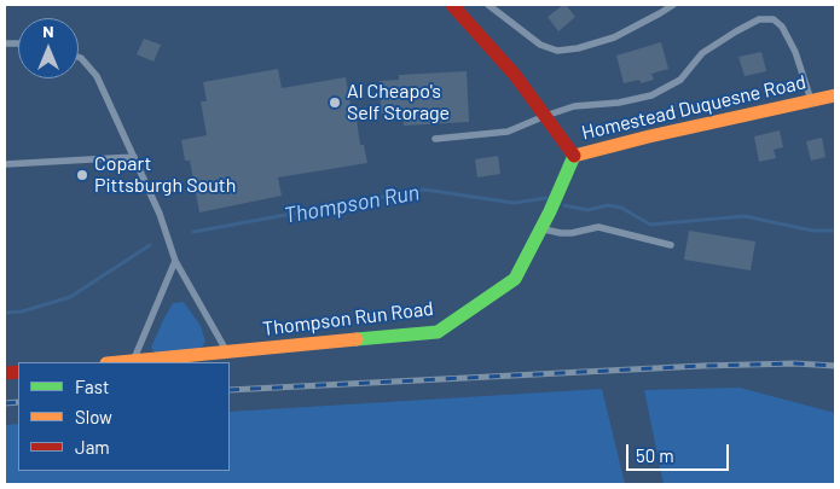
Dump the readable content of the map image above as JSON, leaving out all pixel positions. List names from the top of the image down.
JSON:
{
  "streets": {
    "street": ["Homestead Duquesne Road", "Thompson Run Road"]
  },
  "crossings": [
    ["Homestead Duquesne Road", "Thompson Run Road"]
  ],
  "water": ["Thompson Run"],
  "places": ["Al Cheapo's Self Storage", "Copart Pittsburgh South"],
  "legend": ["Fast", "Slow", "Jam"],
  "scale_bar": "50 m",
  "north": "top"
}
